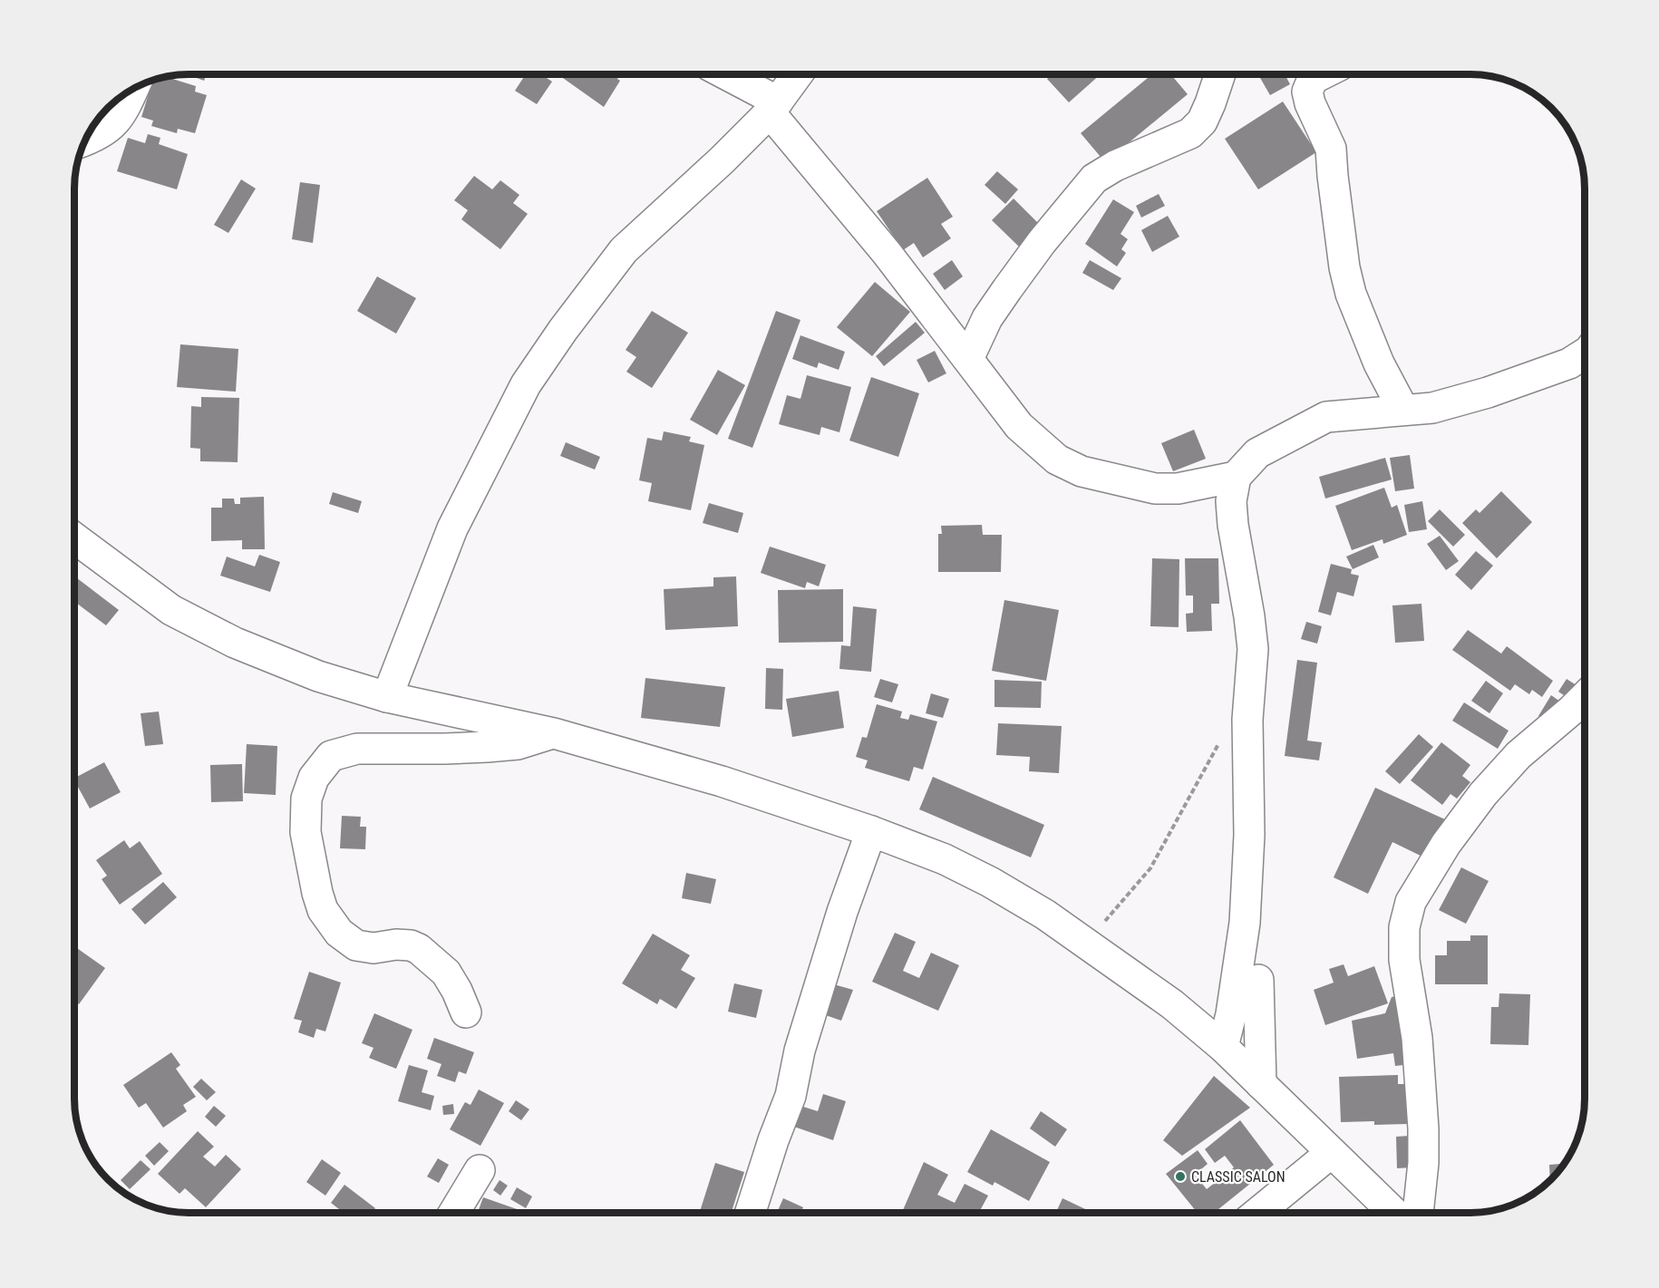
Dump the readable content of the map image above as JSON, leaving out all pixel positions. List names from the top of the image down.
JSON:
{
  "places": ["CLASSIC SALON"]
}
